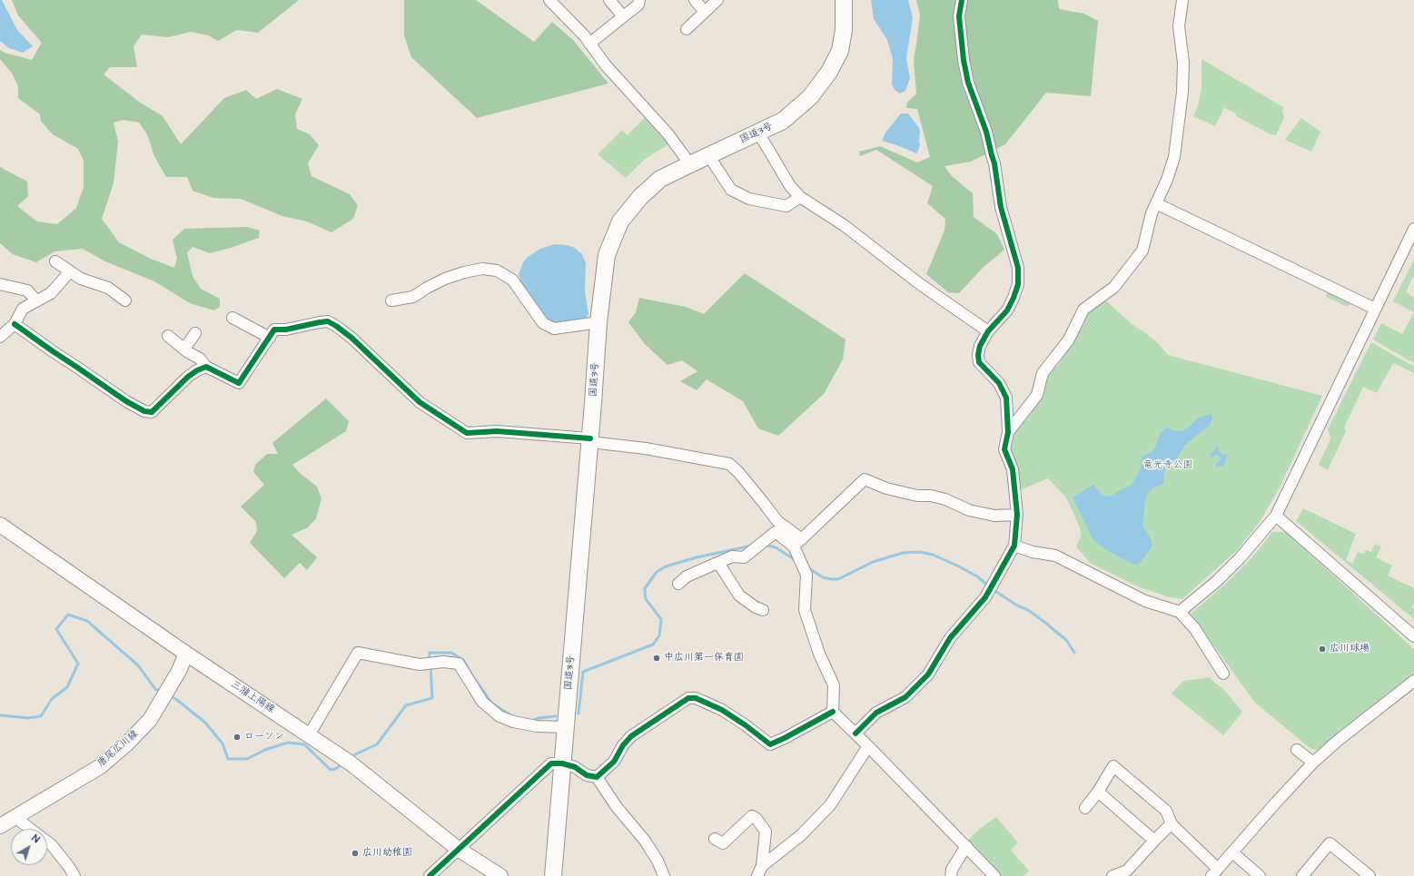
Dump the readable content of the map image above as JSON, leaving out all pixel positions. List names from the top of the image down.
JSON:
{
  "streets": {
    "highway": ["国道3号"],
    "main road": ["三潴上陽線", "唐尾広川線"]
  },
  "crossings": [
    ["三潴上陽線", "唐尾広川線"]
  ],
  "parks": ["竜光寺公園"],
  "places": [
    "広川球場",
    "中広川第一保育園",
    "ローソン",
    "広川幼稚園"
  ],
  "north": "top right"
}
